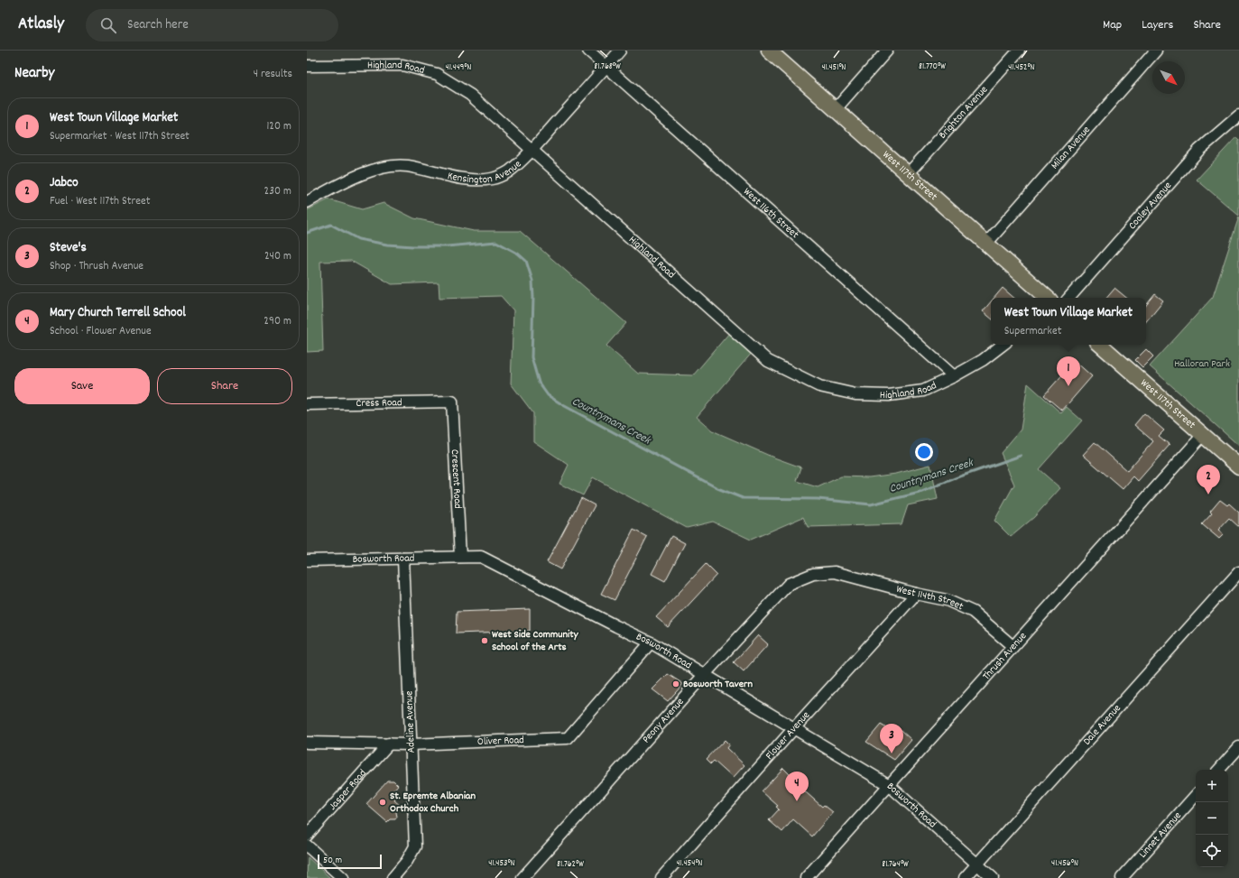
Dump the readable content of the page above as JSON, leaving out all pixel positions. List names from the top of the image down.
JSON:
{
  "streets": {
    "main road": ["West 117th Street"],
    "street": [
      "Highland Road",
      "Brighton Avenue",
      "Milan Avenue",
      "Kensington Avenue",
      "Cooley Avenue",
      "West 116th Street",
      "Cress Road",
      "Crescent Road",
      "Bosworth Road",
      "West 114th Street",
      "Thrush Avenue",
      "Peony Avenue",
      "Adeline Avenue",
      "Dale Avenue",
      "Flower Avenue",
      "Oliver Road",
      "Jasper Road",
      "Linnet Avenue"
    ]
  },
  "crossings": [
    ["Highland Road", "Kensington Avenue"],
    ["Highland Road", "West 116th Street"],
    ["Brighton Avenue", "West 117th Street"],
    ["Milan Avenue", "West 117th Street"],
    ["Kensington Avenue", "West 116th Street"],
    ["West 117th Street", "Thrush Avenue"],
    ["Cress Road", "Crescent Road"],
    ["Crescent Road", "Bosworth Road"],
    ["Bosworth Road", "Thrush Avenue"],
    ["Bosworth Road", "Peony Avenue"],
    ["Bosworth Road", "Adeline Avenue"],
    ["Bosworth Road", "Dale Avenue"],
    ["Bosworth Road", "Flower Avenue"],
    ["Bosworth Road", "Oliver Road"],
    ["West 114th Street", "Thrush Avenue"],
    ["West 114th Street", "Peony Avenue"],
    ["West 114th Street", "Flower Avenue"],
    ["Adeline Avenue", "Oliver Road"],
    ["Oliver Road", "Jasper Road"]
  ],
  "water": ["Countrymans Creek"],
  "parks": ["Halloran Park"],
  "places": ["West Side Community School of the Arts", "Bosworth Tavern", "St. Epremte Albanian Orthodox Church"],
  "scale_bar": "50 m",
  "north": "bottom right",
  "page": {
    "header": "Atlasly",
    "search": "Search here",
    "nav": ["Map", "Layers", "Share"],
    "heading": ["Nearby", "4 results"],
    "list": [
      {
        "mark": "1",
        "name": "West Town Village Market",
        "note": "Supermarket · West 117th Street",
        "value": "120 m"
      },
      {
        "mark": "2",
        "name": "Jabco",
        "note": "Fuel · West 117th Street",
        "value": "230 m"
      },
      {
        "mark": "3",
        "name": "Steve's",
        "note": "Shop · Thrush Avenue",
        "value": "240 m"
      },
      {
        "mark": "4",
        "name": "Mary Church Terrell School",
        "note": "School · Flower Avenue",
        "value": "290 m"
      }
    ],
    "popup": ["West Town Village Market", "Supermarket"],
    "pins": [
      "1",
      "2",
      "3",
      "4"
    ],
    "buttons": ["Save", "Share"],
    "map_buttons": ["+", "−"],
    "scale": "50 m"
  },
  "coordinates": [
    "81.768°W",
    "81.770°W",
    "41.451°N",
    "41.449°N",
    "41.452°N",
    "41.453°N",
    "41.454°N",
    "41.456°N",
    "81.762°W",
    "81.764°W"
  ]
}
